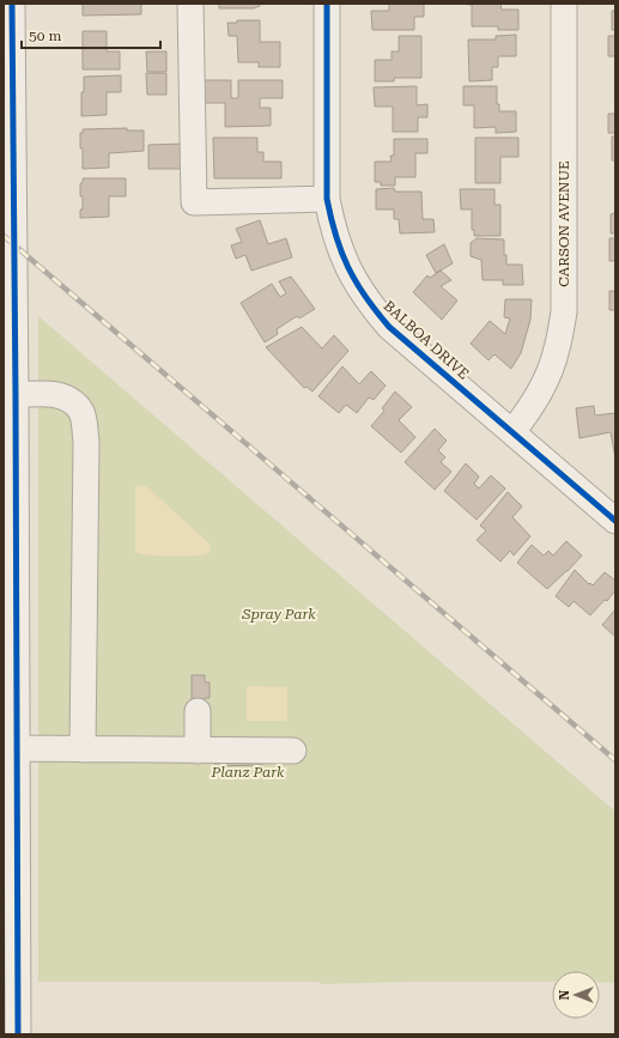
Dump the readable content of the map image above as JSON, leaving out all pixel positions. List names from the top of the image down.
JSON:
{
  "streets": {
    "street": ["CARSON AVENUE", "BALBOA DRIVE"]
  },
  "crossings": [
    ["CARSON AVENUE", "BALBOA DRIVE"]
  ],
  "parks": ["Spray Park", "Planz Park"],
  "scale_bar": "50 m",
  "north": "left"
}
